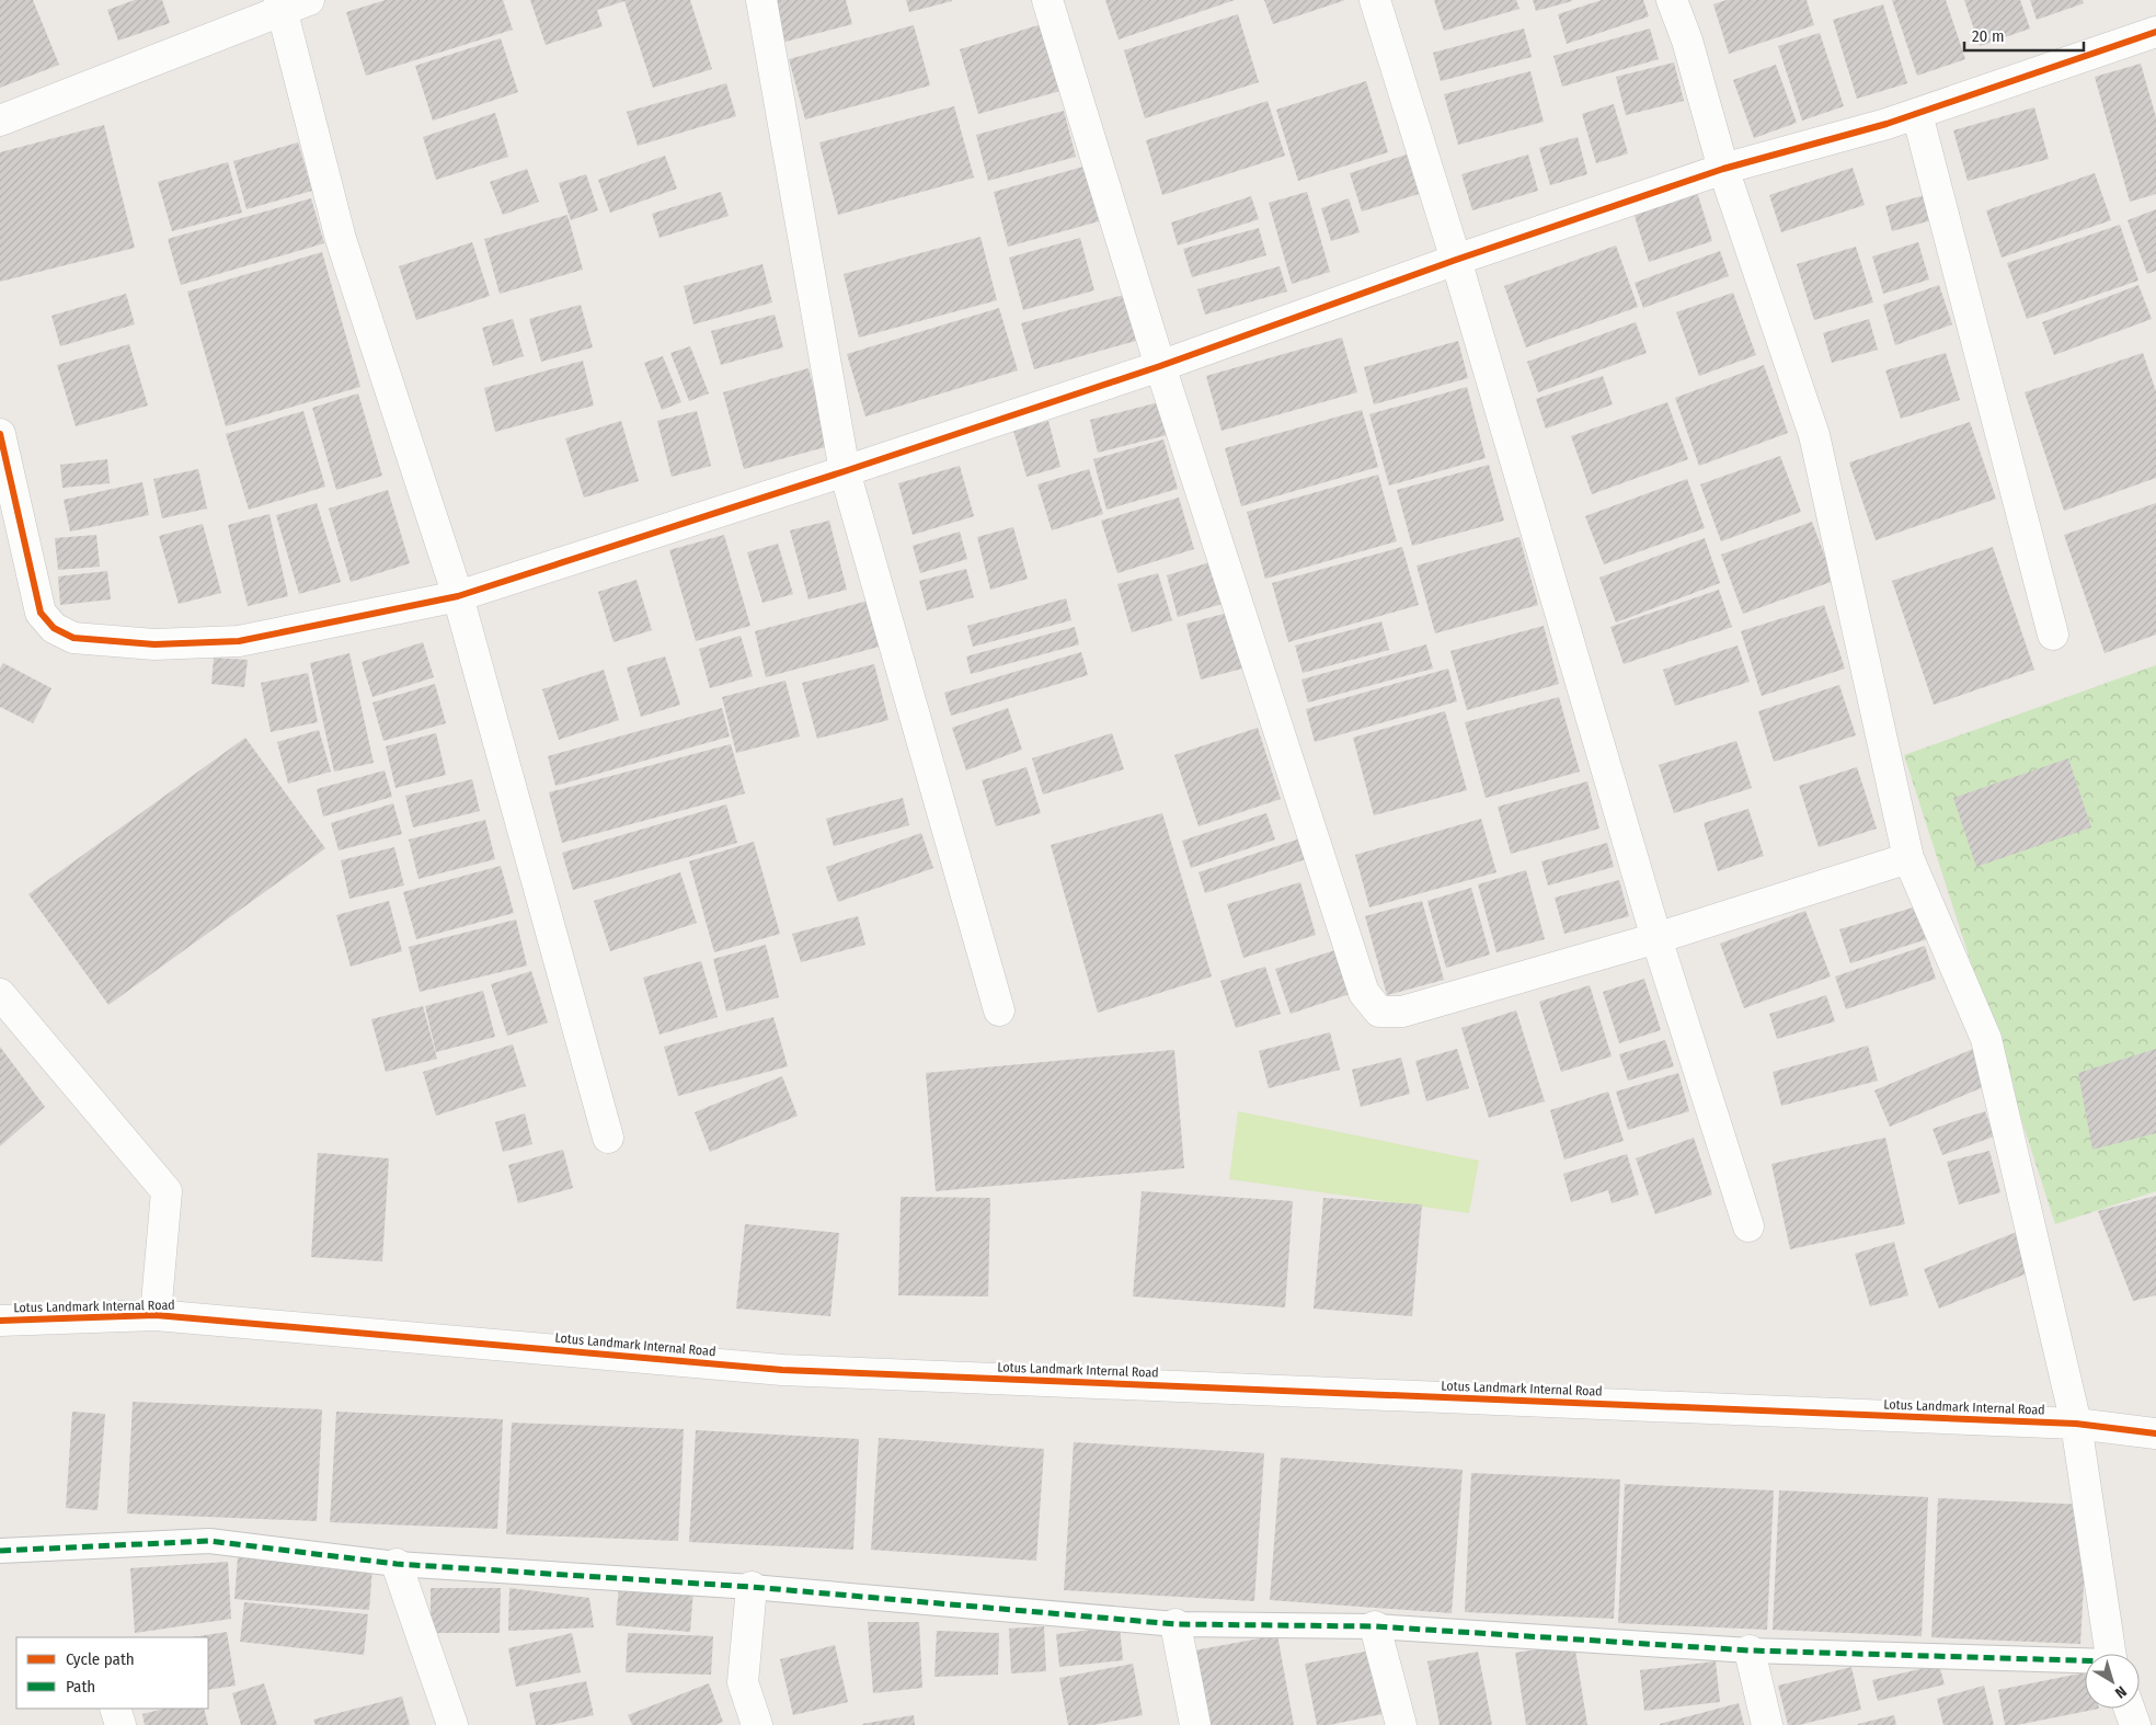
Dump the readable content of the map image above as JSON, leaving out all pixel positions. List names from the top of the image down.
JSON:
{
  "streets": {
    "street": ["Lotus Landmark Internal Road"]
  },
  "legend": ["Cycle path", "Path"],
  "scale_bar": "20 m",
  "north": "bottom right"
}
